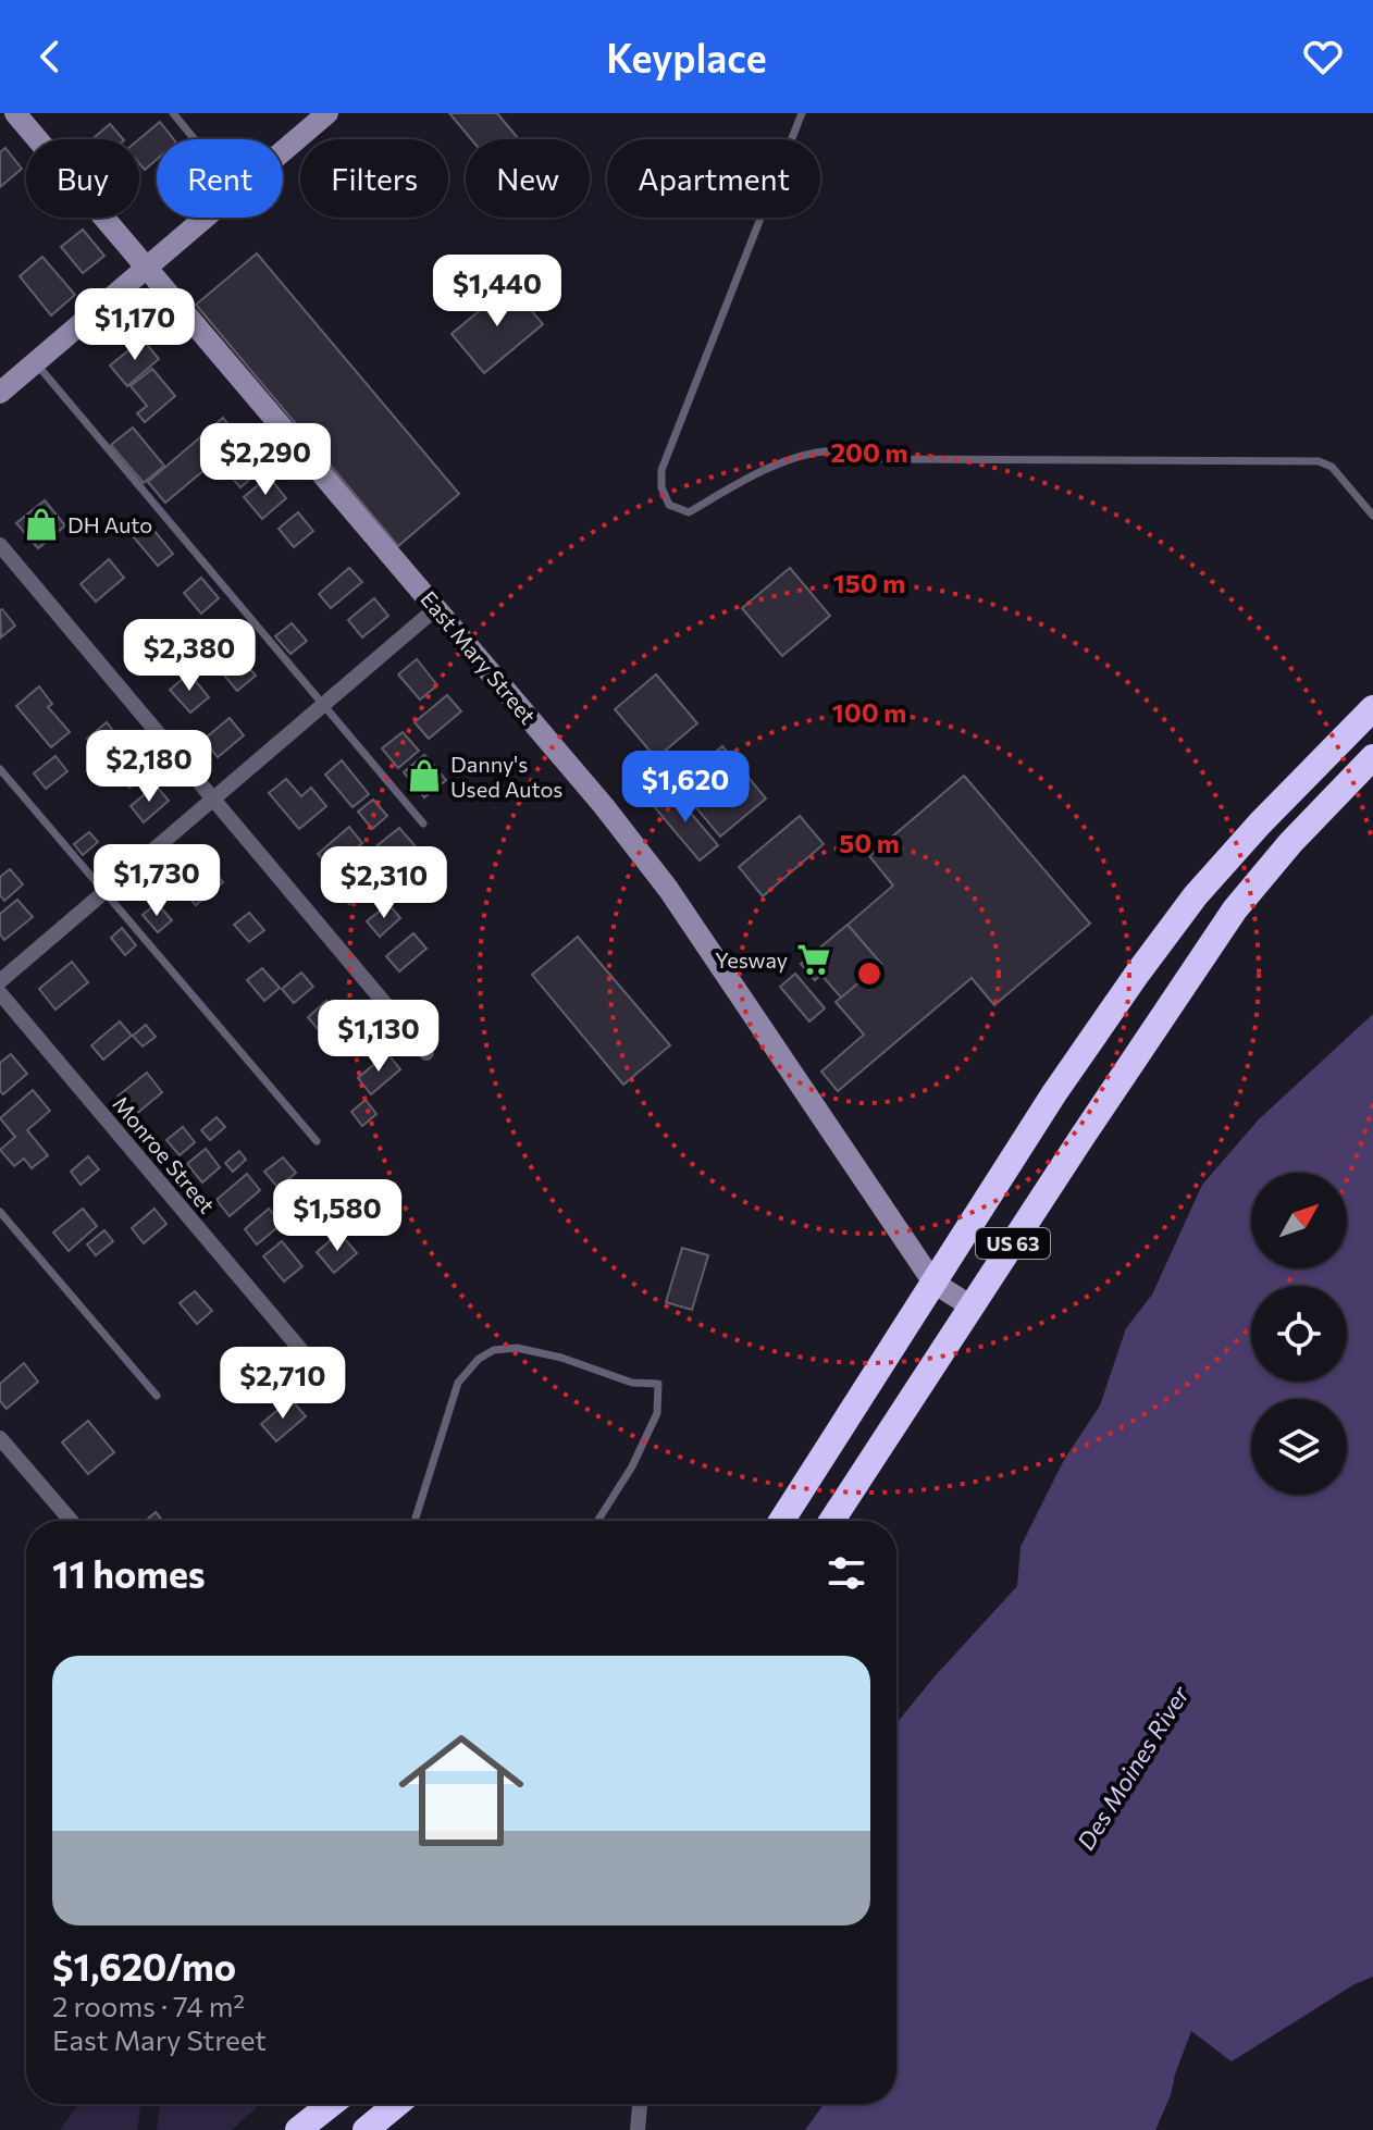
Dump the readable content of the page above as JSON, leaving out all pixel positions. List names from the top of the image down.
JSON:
{
  "streets": {
    "highway": ["US 63"],
    "main road": ["East Mary Street"],
    "street": ["Monroe Street"]
  },
  "crossings": [
    ["East Mary Street", "US 63"]
  ],
  "water": ["Des Moines River"],
  "places": {
    "shop": ["DH Auto", "Danny's Used Autos"],
    "supermarket": ["Yesway"]
  },
  "north": "top right",
  "page": {
    "header": "Keyplace",
    "chip": [
      "Buy",
      "Rent",
      "Filters",
      "New",
      "Apartment"
    ],
    "price": [
      "$1,440",
      "$1,170",
      "$2,290",
      "$2,380",
      "$2,180",
      "$1,620",
      "$1,730",
      "$2,310",
      "$1,130",
      "$1,580",
      "$2,710"
    ],
    "heading": "11 homes",
    "list": [
      {
        "name": "$1,620/mo",
        "note": "2 rooms · 74 m² · East Mary Street"
      }
    ]
  },
  "rings": [
    "200 m",
    "150 m",
    "100 m",
    "50 m"
  ]
}
